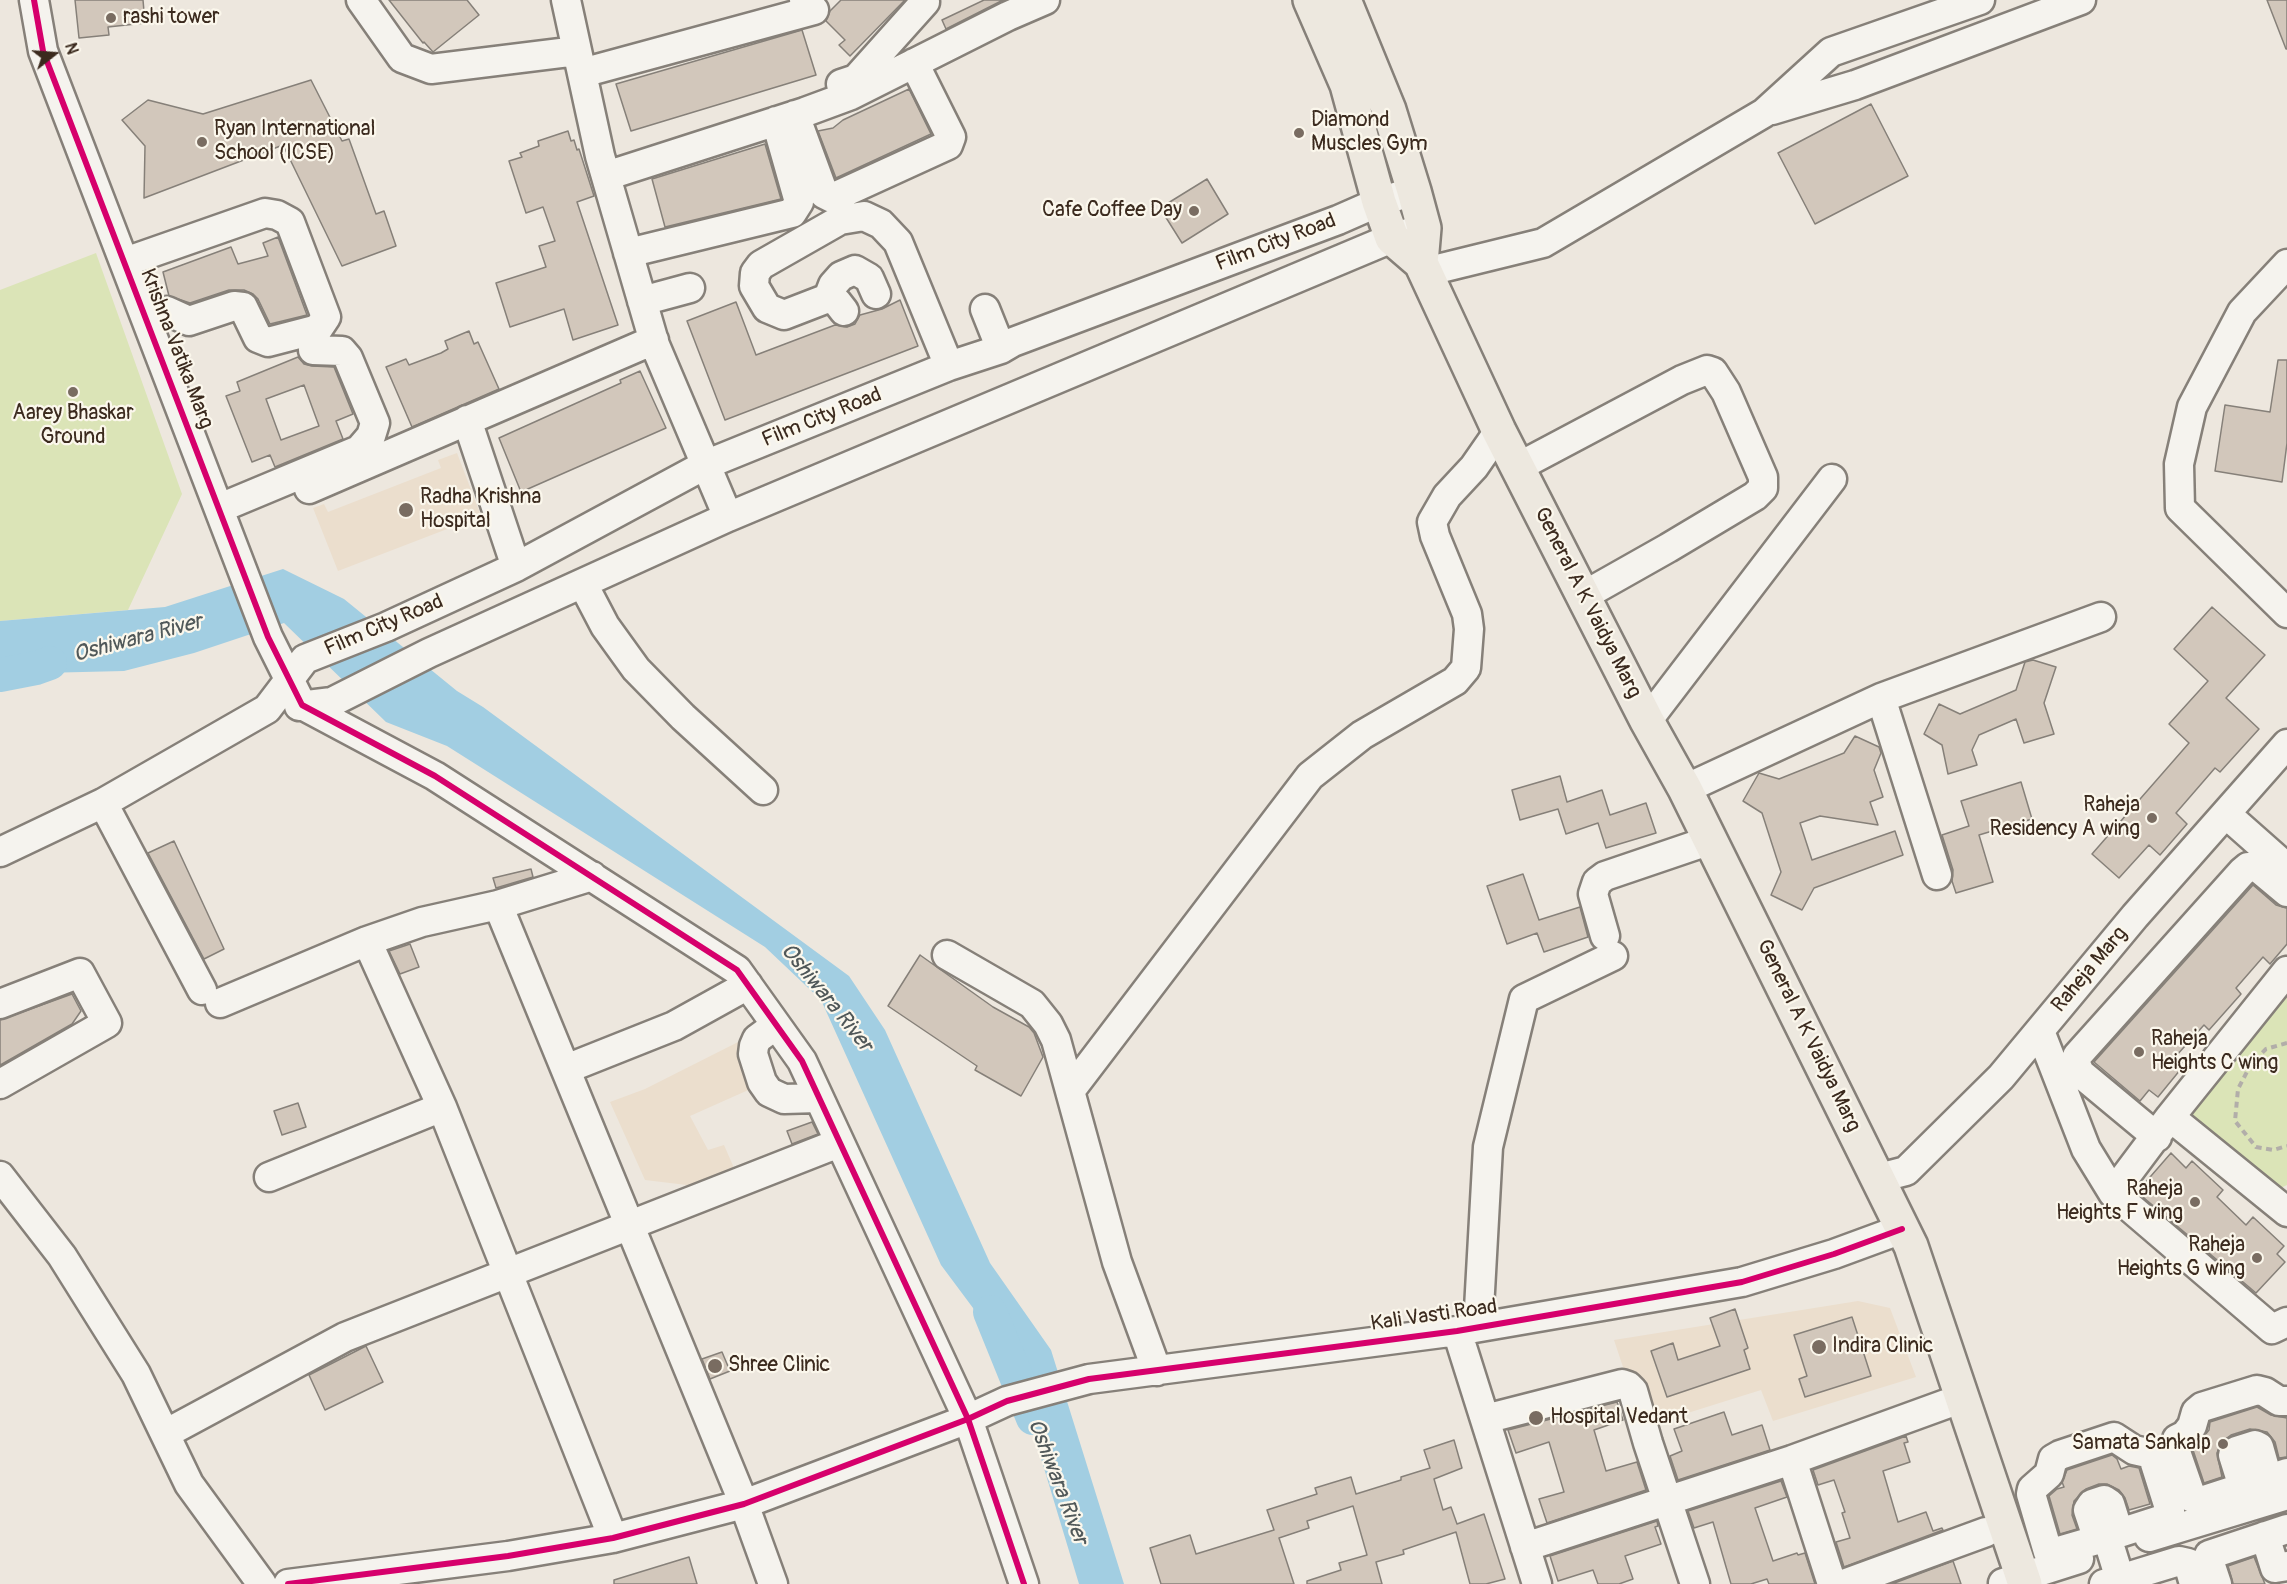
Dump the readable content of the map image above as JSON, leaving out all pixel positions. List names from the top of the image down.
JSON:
{
  "streets": {
    "main road": ["General A K Vaidya Marg"],
    "street": [
      "Film City Road",
      "Krishna Vatika Marg",
      "Raheja Marg",
      "Kali Vasti Road"
    ]
  },
  "crossings": [
    ["Film City Road", "Krishna Vatika Marg"],
    ["Film City Road", "General A K Vaidya Marg"],
    ["General A K Vaidya Marg", "Raheja Marg"],
    ["General A K Vaidya Marg", "Kali Vasti Road"]
  ],
  "water": ["Oshiwara River"],
  "places": [
    "rashi tower",
    "Diamond Muscles Gym",
    "Ryan International School (ICSE)",
    "Cafe Coffee Day",
    "Aarey Bhaskar Ground",
    "Radha Krishna Hospital",
    "Raheja Residency A wing",
    "Raheja Heights C wing",
    "Raheja Heights F wing",
    "Raheja Heights G wing",
    "Indira Clinic",
    "Shree Clinic",
    "Hospital Vedant",
    "Samata Sankalp"
  ],
  "north": "right"
}
